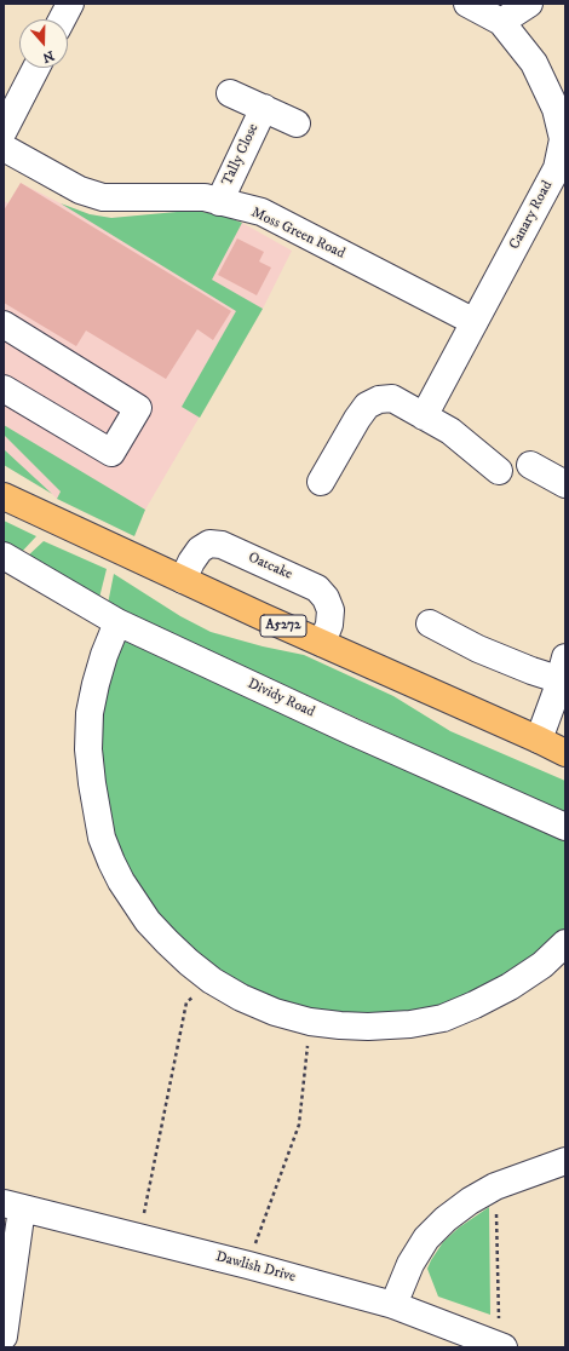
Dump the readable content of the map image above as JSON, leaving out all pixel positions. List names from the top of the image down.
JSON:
{
  "streets": {
    "main road": ["A5272"],
    "street": [
      "Tally Close",
      "Canary Road",
      "Moss Green Road",
      "Oatcake",
      "Dividy Road",
      "Dawlish Drive"
    ]
  },
  "crossings": [
    ["Tally Close", "Moss Green Road"],
    ["Canary Road", "Moss Green Road"],
    ["Oatcake", "A5272"]
  ],
  "north": "bottom"
}
